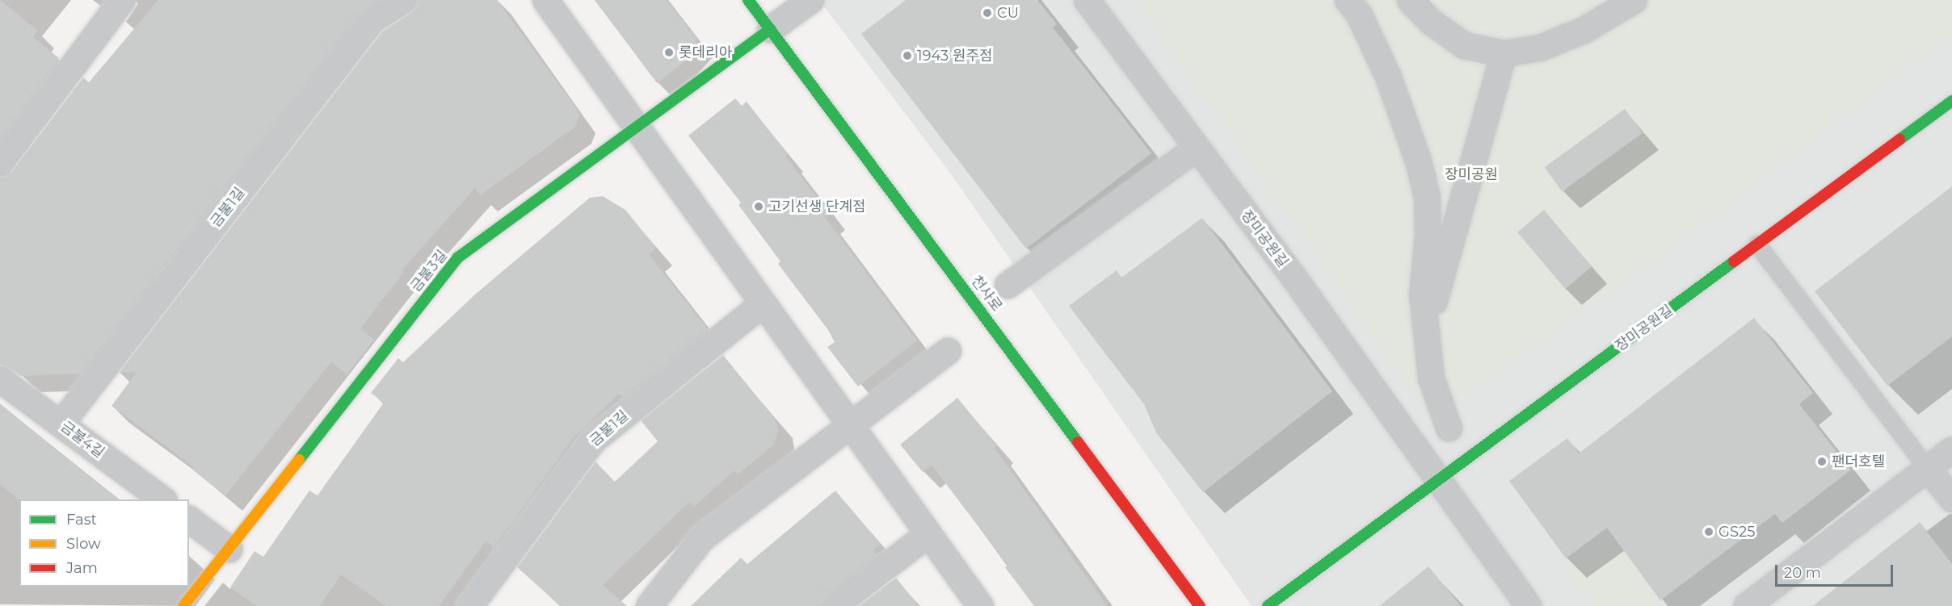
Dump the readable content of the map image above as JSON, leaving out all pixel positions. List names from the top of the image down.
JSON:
{
  "streets": {
    "street": [
      "금불1길",
      "장미공원길",
      "금불3길",
      "천사로",
      "금불4길"
    ]
  },
  "crossings": [
    ["금불1길", "금불4길"],
    ["금불3길", "천사로"]
  ],
  "parks": ["장미공원"],
  "places": [
    "CU",
    "롯데리아",
    "1943 원주점",
    "고기선생 단계점",
    "팬더호텔",
    "GS25"
  ],
  "legend": ["Fast", "Slow", "Jam"],
  "scale_bar": "20 m"
}
